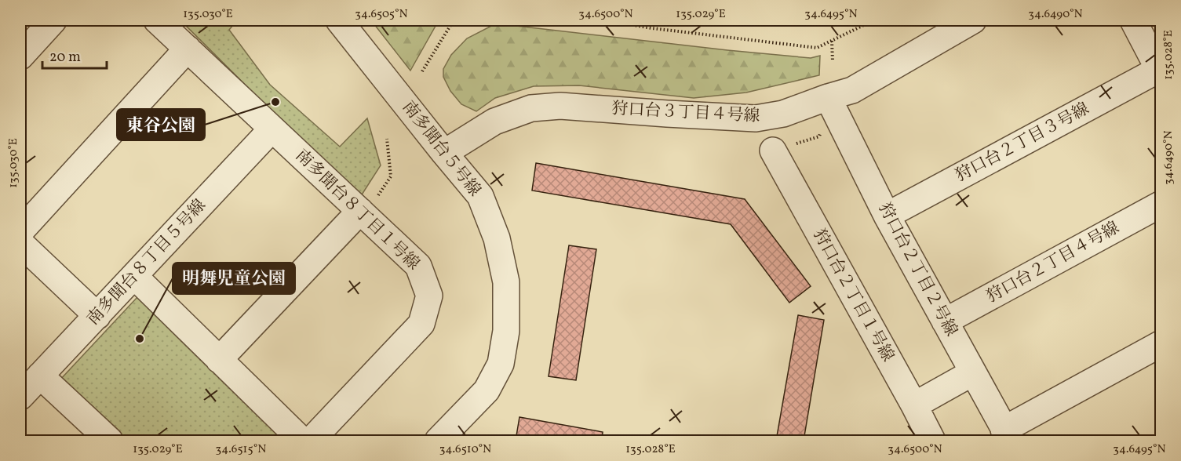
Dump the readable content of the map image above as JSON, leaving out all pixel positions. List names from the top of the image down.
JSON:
{
  "streets": {
    "street": [
      "狩口台３丁目４号線",
      "狩口台２丁目３号線",
      "南多聞台５号線",
      "南多聞台８丁目１号線",
      "南多聞台８丁目５号線",
      "狩口台２丁目４号線",
      "狩口台２丁目２号線",
      "狩口台２丁目１号線"
    ]
  },
  "crossings": [
    ["狩口台３丁目４号線", "南多聞台５号線"],
    ["狩口台３丁目４号線", "狩口台２丁目２号線"],
    ["狩口台２丁目３号線", "狩口台２丁目２号線"],
    ["南多聞台８丁目１号線", "南多聞台８丁目５号線"],
    ["狩口台２丁目４号線", "狩口台２丁目２号線"]
  ],
  "places": ["東谷公園", "明舞児童公園"],
  "scale_bar": "20 m",
  "coordinates": [
    "135.030°E",
    "34.6505°N",
    "34.6500°N",
    "135.029°E",
    "34.6495°N",
    "34.6490°N",
    "135.028°E",
    "34.6515°N",
    "34.6510°N"
  ]
}
